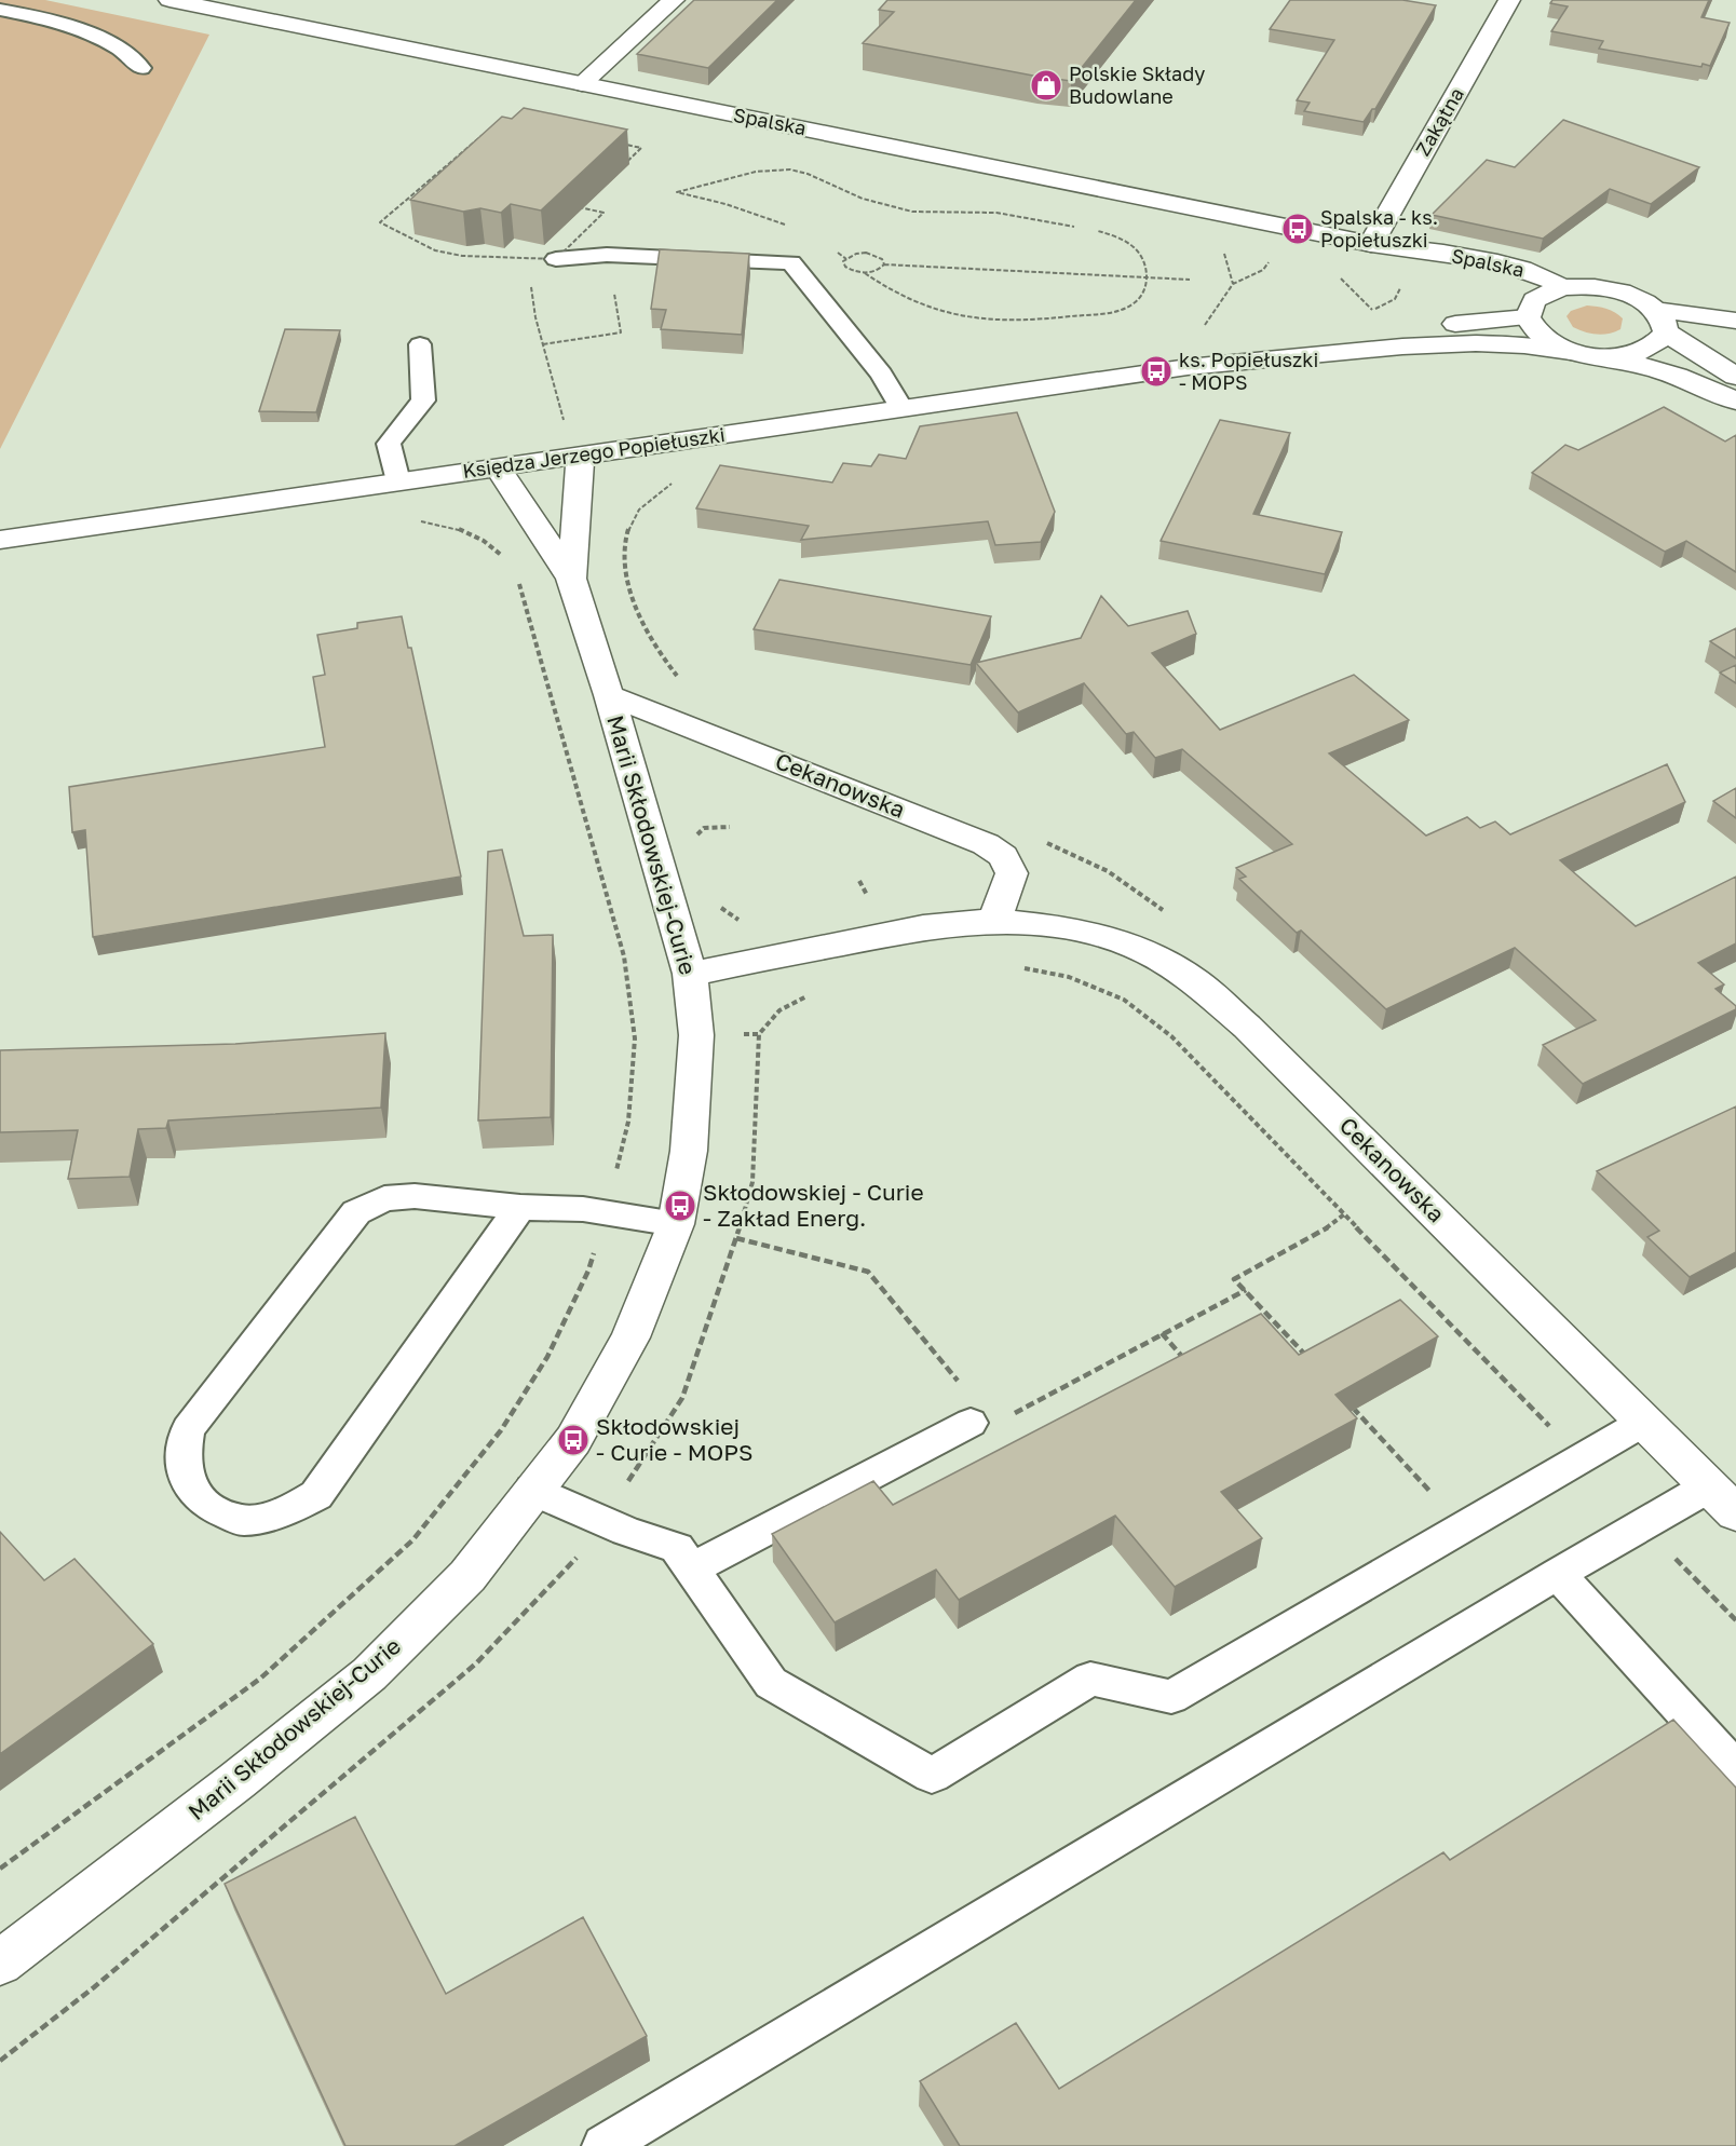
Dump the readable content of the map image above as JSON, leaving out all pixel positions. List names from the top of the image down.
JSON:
{
  "streets": {
    "street": [
      "Spalska",
      "Zakątna",
      "Księdza Jerzego Popiełuszki",
      "Cekanowska",
      "Marii Skłodowskiej-Curie"
    ]
  },
  "crossings": [
    ["Spalska", "Zakątna"],
    ["Spalska", "Księdza Jerzego Popiełuszki"],
    ["Księdza Jerzego Popiełuszki", "Marii Skłodowskiej-Curie"],
    ["Cekanowska", "Marii Skłodowskiej-Curie"]
  ],
  "places": {
    "shop": ["Polskie Składy Budowlane"],
    "bus stop": [
      "Spalska - ks. Popiełuszki",
      "ks. Popiełuszki - MOPS",
      "Skłodowskiej - Curie - Zakład Energ.",
      "Skłodowskiej - Curie - MOPS"
    ]
  }
}
